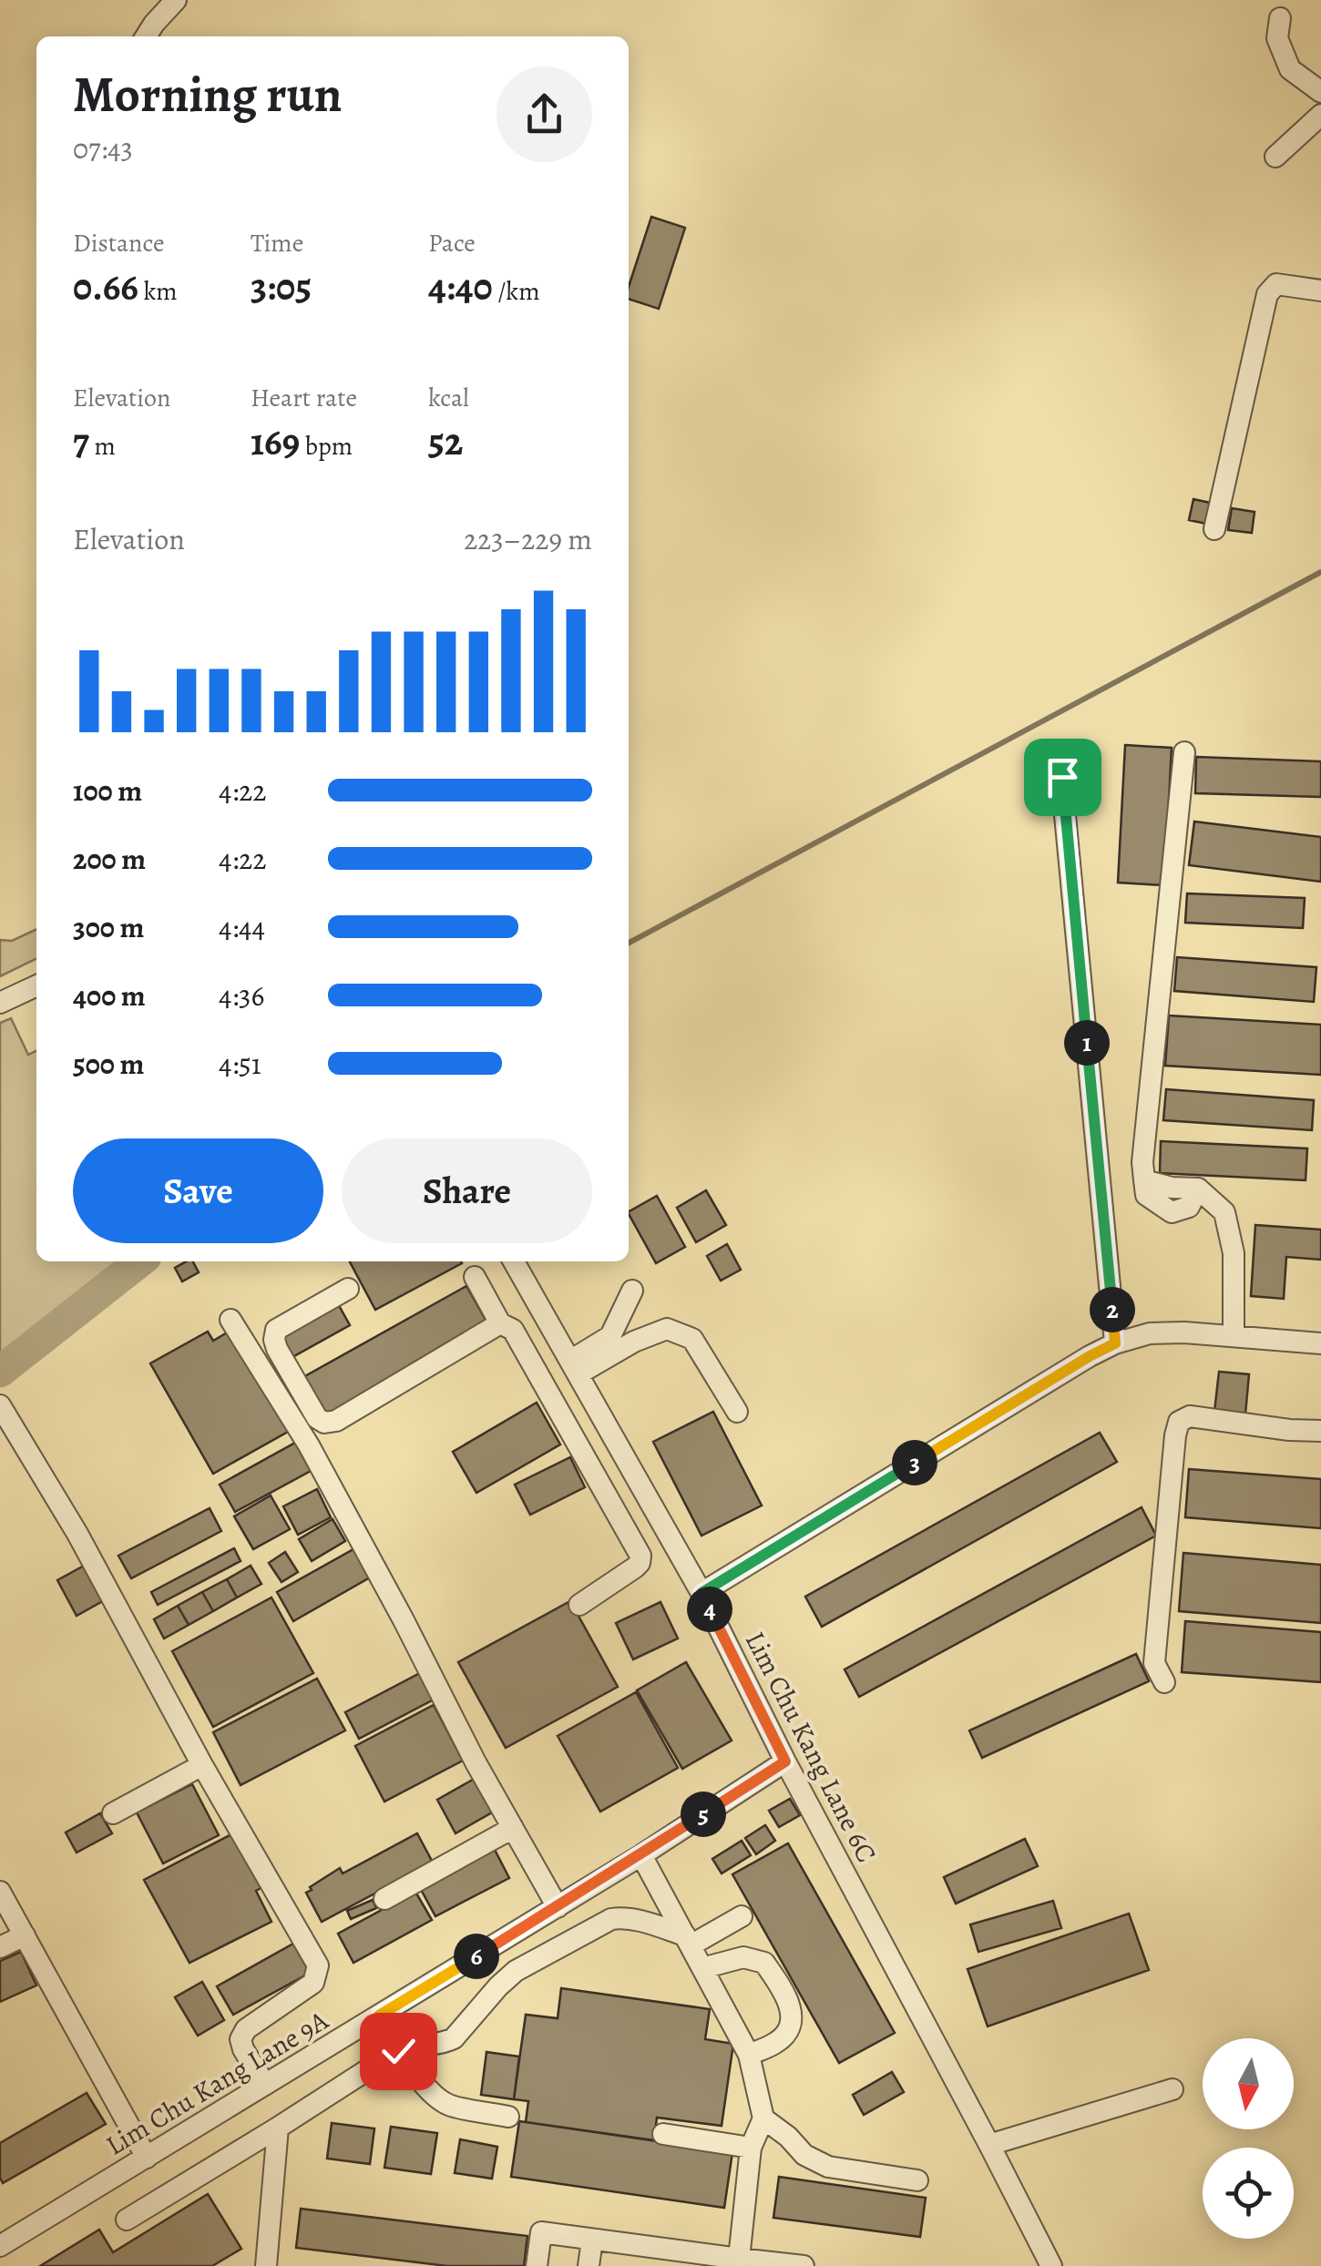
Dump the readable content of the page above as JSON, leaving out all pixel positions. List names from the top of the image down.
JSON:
{
  "streets": {
    "street": ["Lim Chu Kang Lane 6C", "Lim Chu Kang Lane 9A"]
  },
  "crossings": [
    ["Lim Chu Kang Lane 6C", "Lim Chu Kang Lane 9A"]
  ],
  "north": "bottom",
  "page": {
    "heading": ["Morning run", "07:43"],
    "stats": [
      ["Distance", "0.66 km"],
      ["Time", "3:05"],
      ["Pace", "4:40 /km"],
      ["Elevation", "7 m"],
      ["Heart rate", "169 bpm"],
      ["kcal", "52"]
    ],
    "chart": ["Elevation", "223–229 m"],
    "list": [
      {
        "name": "100 m",
        "note": "4:22"
      },
      {
        "name": "200 m",
        "note": "4:22"
      },
      {
        "name": "300 m",
        "note": "4:44"
      },
      {
        "name": "400 m",
        "note": "4:36"
      },
      {
        "name": "500 m",
        "note": "4:51"
      }
    ],
    "pins": [
      "1",
      "2",
      "3",
      "4",
      "5",
      "6"
    ],
    "buttons": ["Save", "Share"]
  }
}
